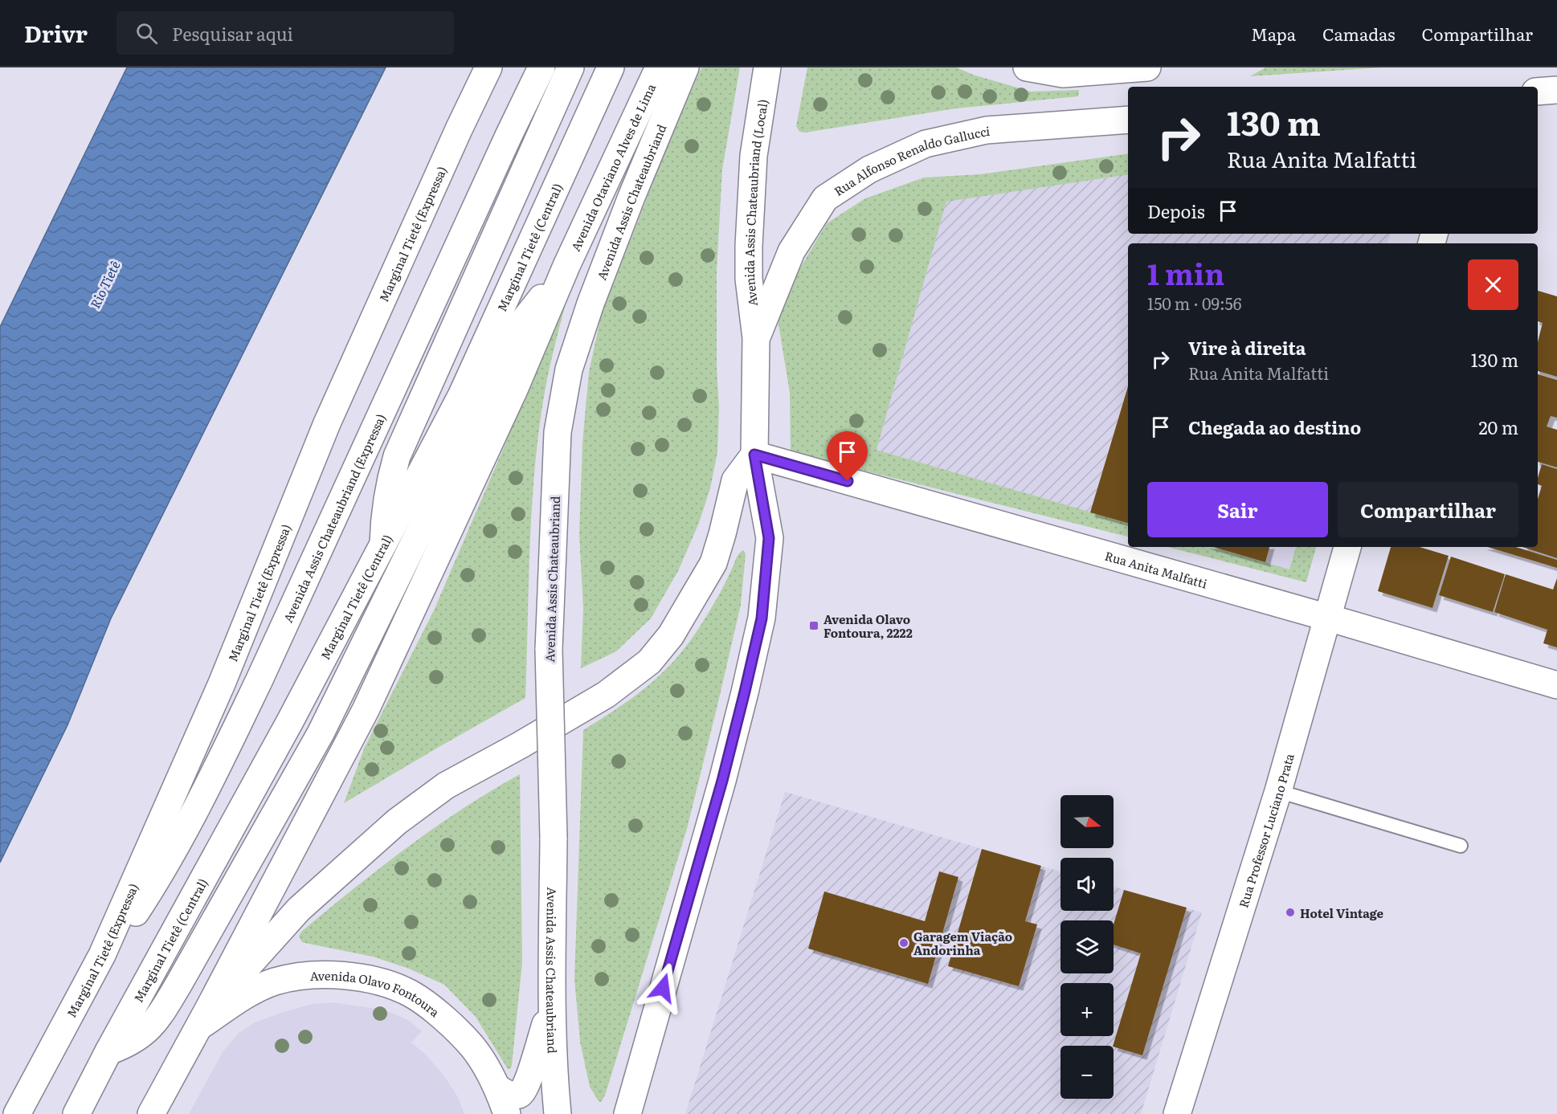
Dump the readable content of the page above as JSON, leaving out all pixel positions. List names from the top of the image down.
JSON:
{
  "streets": {
    "main road": [
      "Rua Alfonso Renaldo Gallucci",
      "Avenida Otaviano Alves de Lima",
      "Avenida Assis Chateaubriand",
      "Avenida Assis Chateaubriand (Local)",
      "Marginal Tietê (Expressa)",
      "Marginal Tietê (Central)",
      "Avenida Assis Chateaubriand (Expressa)",
      "Rua Anita Malfatti",
      "Rua Professor Luciano Prata",
      "Avenida Olavo Fontoura"
    ]
  },
  "crossings": [
    ["Rua Alfonso Renaldo Gallucci", "Avenida Assis Chateaubriand (Local)"],
    ["Marginal Tietê (Expressa)", "Avenida Assis Chateaubriand (Expressa)"],
    ["Rua Anita Malfatti", "Rua Professor Luciano Prata"]
  ],
  "water": ["Rio Tietê"],
  "places": {
    "transit": ["Avenida Olavo Fontoura, 2222"],
    "other": ["Hotel Vintage", "Garagem Viação Andorinha"]
  },
  "north": "right",
  "page": {
    "header": "Drivr",
    "search": "Pesquisar aqui",
    "nav": ["Mapa", "Camadas", "Compartilhar"],
    "turn": ["130 m", "Rua Anita Malfatti"],
    "then": "Depois",
    "heading": ["1 min", "150 m · 09:56"],
    "list": [
      {
        "name": "Vire à direita",
        "note": "Rua Anita Malfatti",
        "value": "130 m"
      },
      {
        "name": "Chegada ao destino",
        "value": "20 m"
      }
    ],
    "buttons": ["Sair", "Compartilhar"],
    "map_buttons": ["+", "−"]
  }
}
